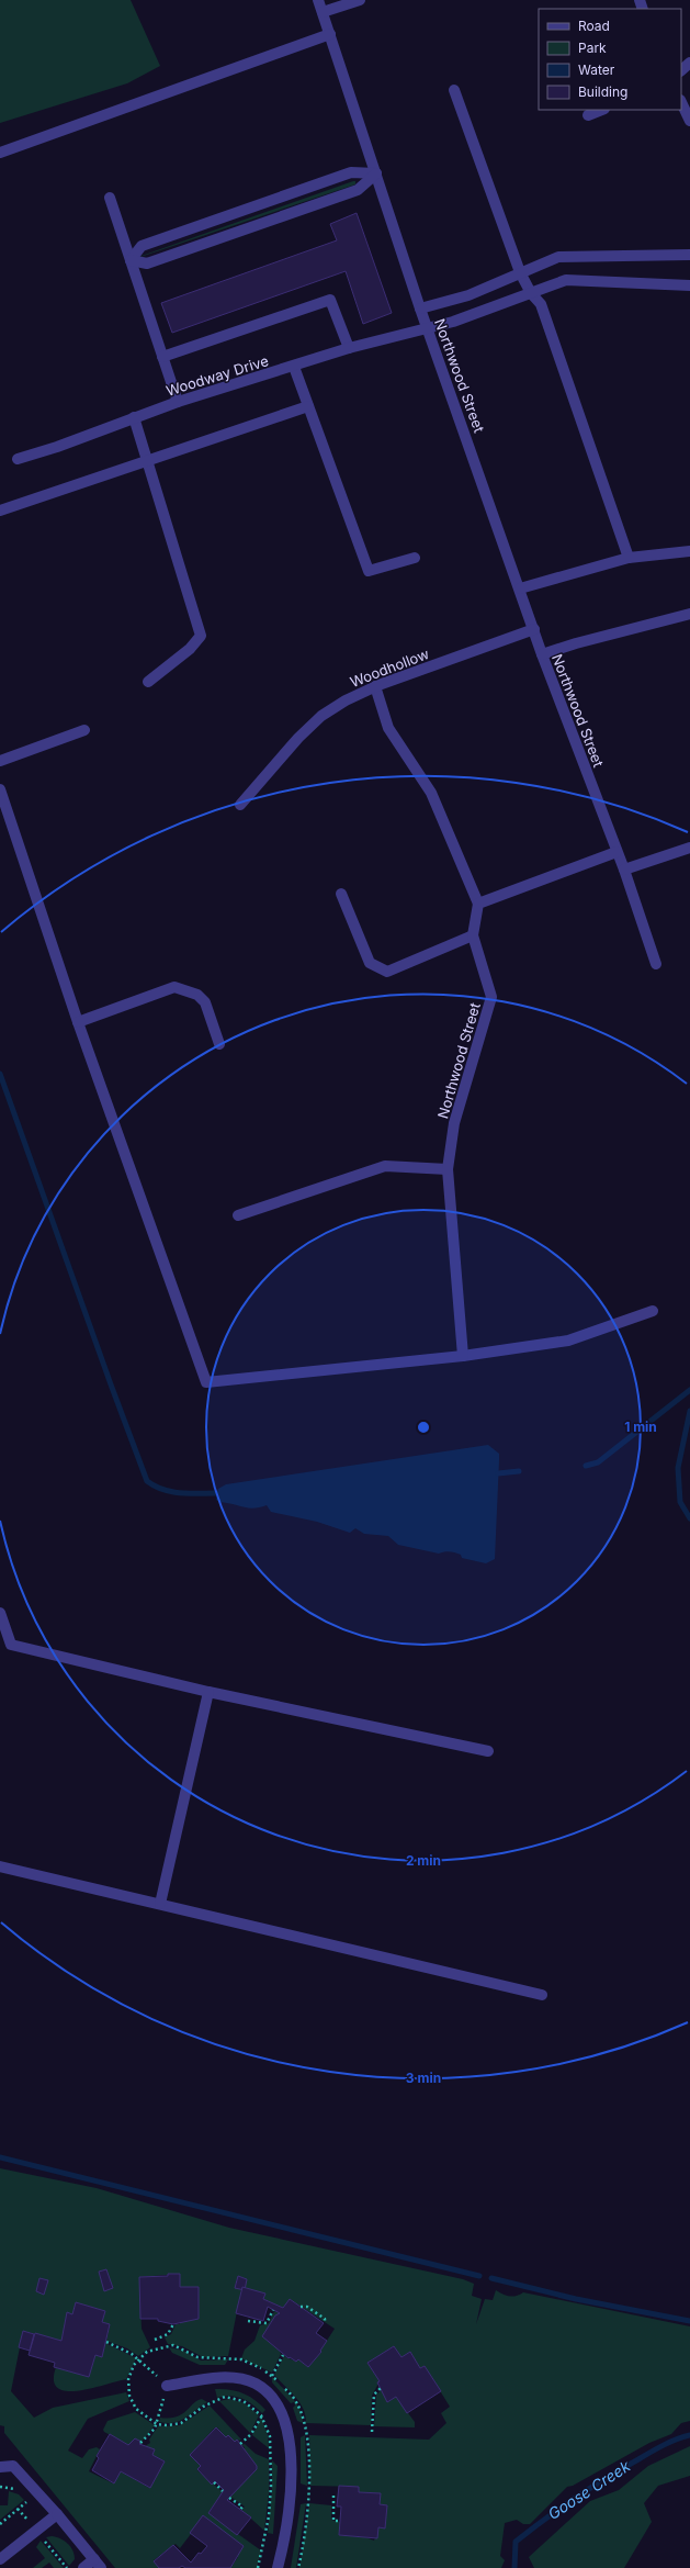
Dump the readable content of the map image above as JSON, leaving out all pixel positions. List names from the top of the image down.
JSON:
{
  "streets": {
    "street": ["Woodway Drive", "Northwood Street", "Woodhollow"]
  },
  "crossings": [
    ["Woodway Drive", "Northwood Street"],
    ["Northwood Street", "Woodhollow"]
  ],
  "water": ["Goose Creek"],
  "legend": [
    "Road",
    "Park",
    "Water",
    "Building"
  ],
  "rings": ["1 min", "2 min", "3 min"]
}
